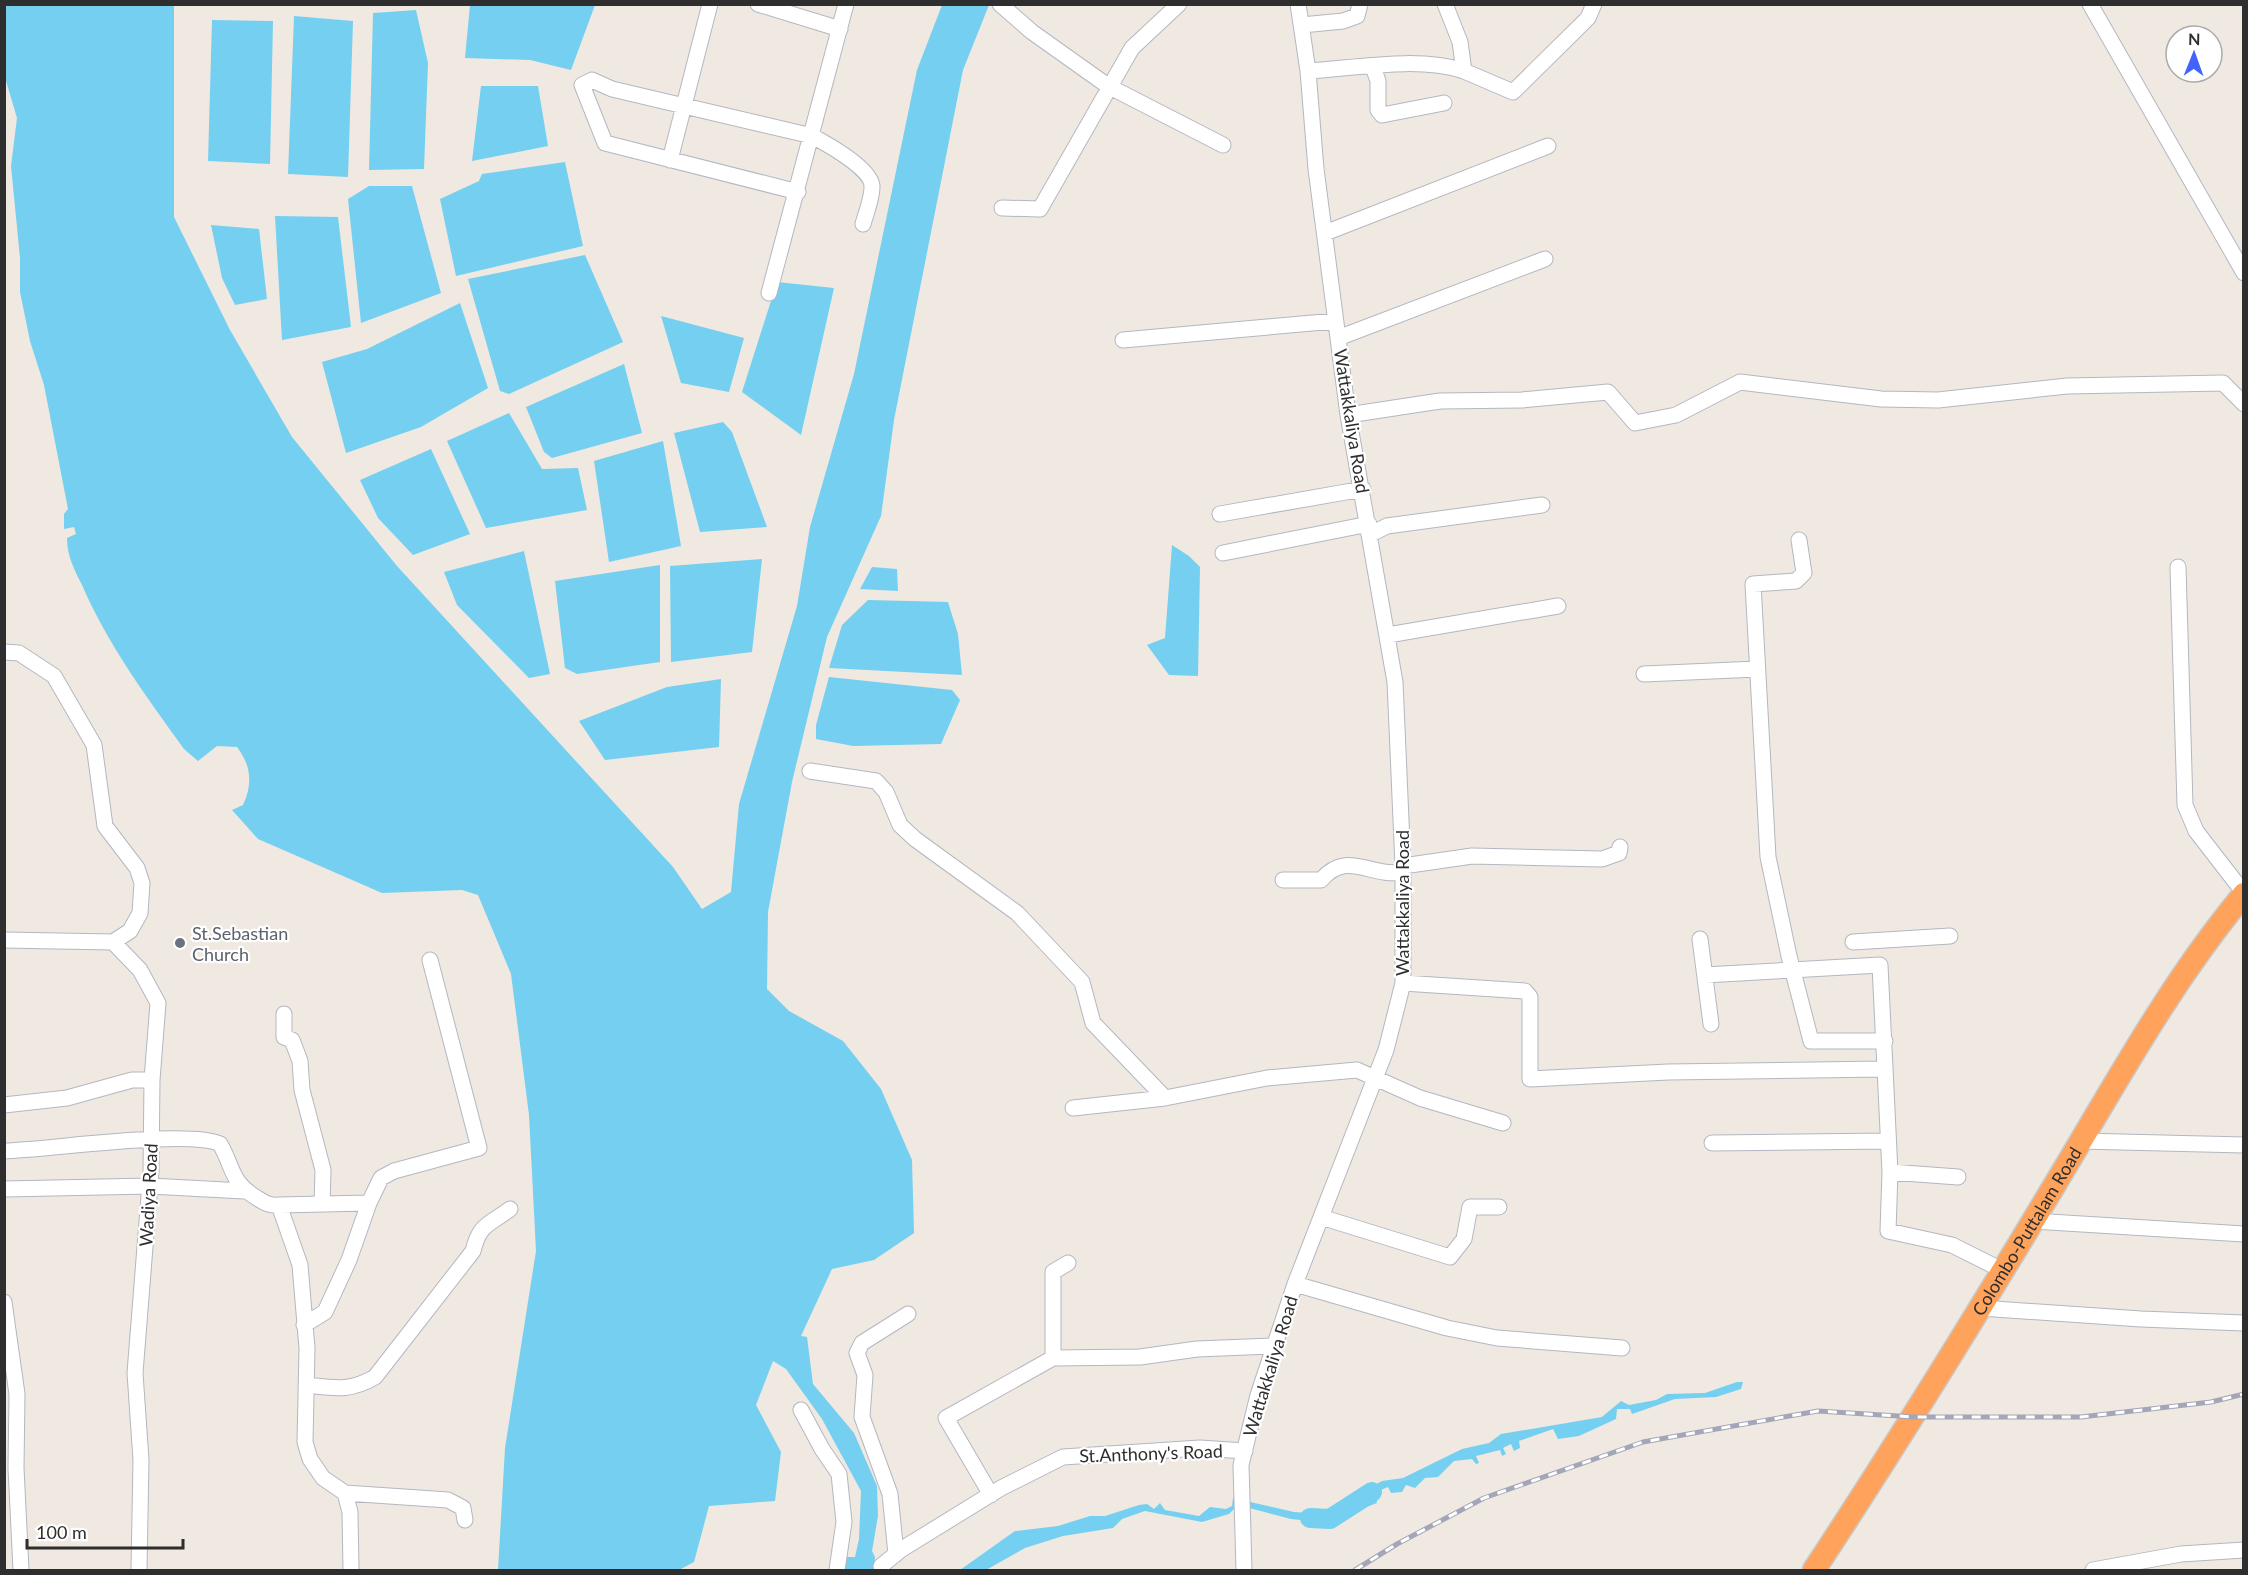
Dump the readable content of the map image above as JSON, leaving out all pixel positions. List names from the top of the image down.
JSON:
{
  "streets": {
    "highway": ["Colombo-Puttalam Road"],
    "street": ["Wattakkaliya Road", "Wadiya Road", "St.Anthony's Road"]
  },
  "crossings": [
    ["Wattakkaliya Road", "St.Anthony's Road"]
  ],
  "places": ["St.Sebastian Church"],
  "scale_bar": "100 m",
  "north": "top"
}
